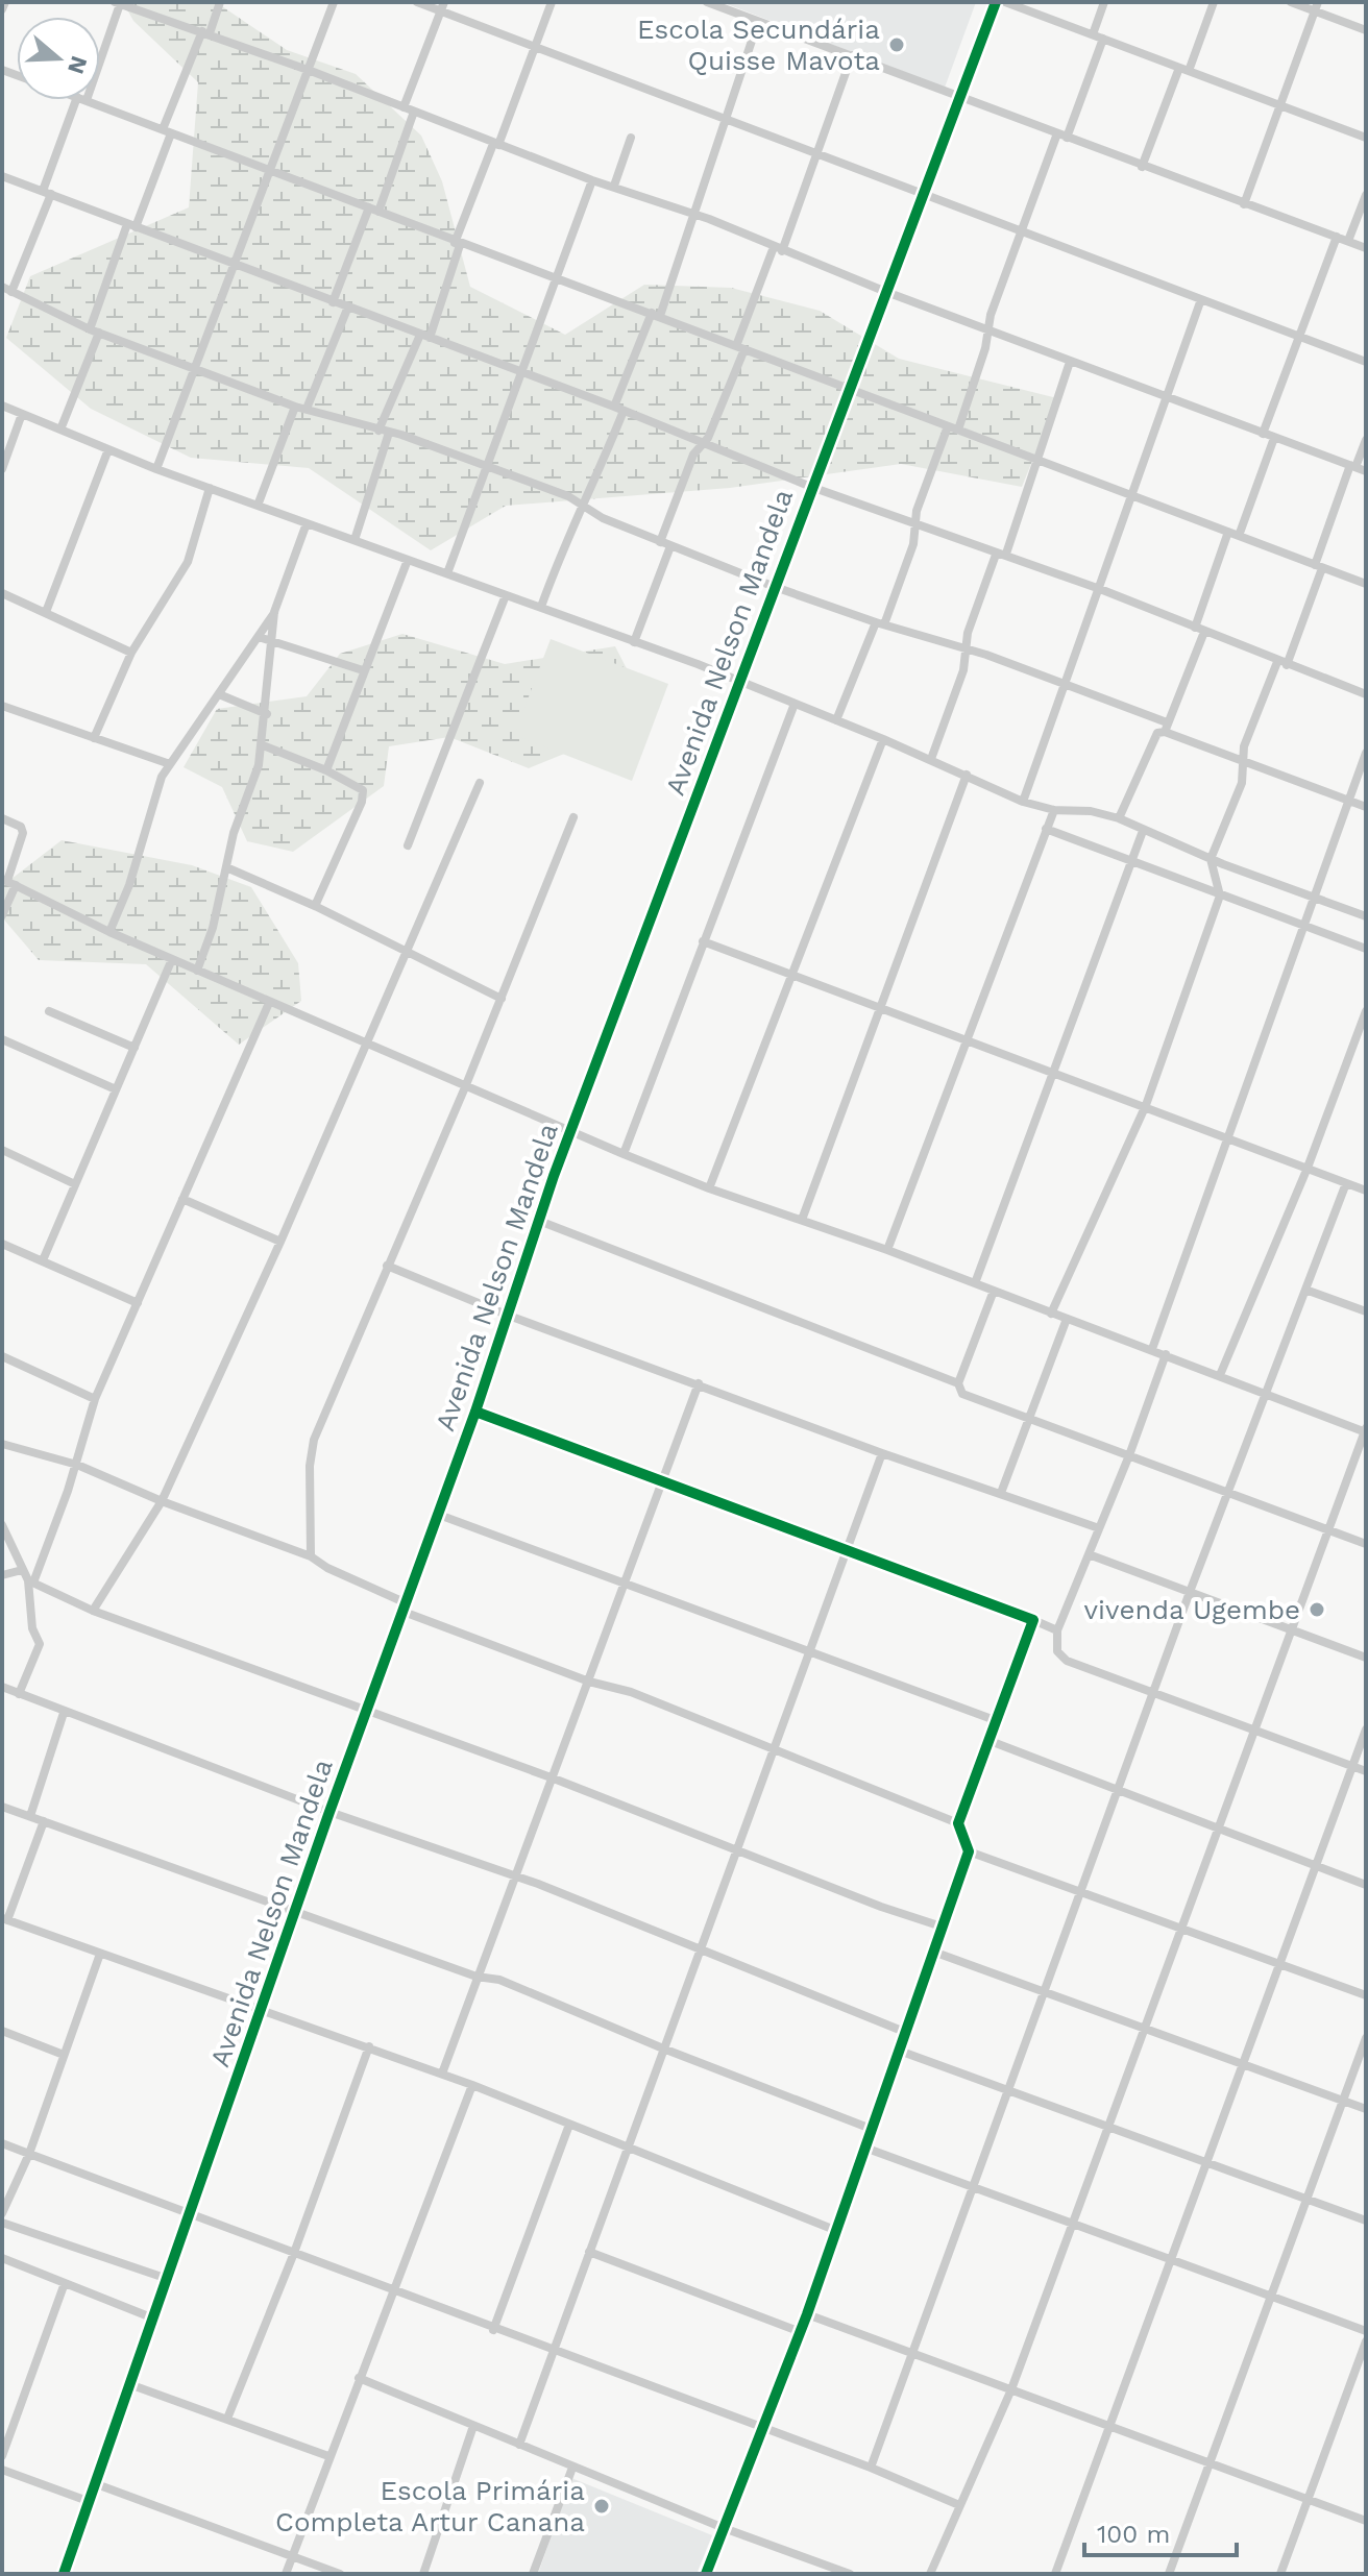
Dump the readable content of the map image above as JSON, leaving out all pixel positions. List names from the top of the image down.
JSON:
{
  "streets": {
    "street": ["Avenida Nelson Mandela"]
  },
  "places": ["Escola Secundária Quisse Mavota", "vivenda Ugembe", "Escola Primária Completa Artur Canana"],
  "scale_bar": "100 m",
  "north": "right"
}
